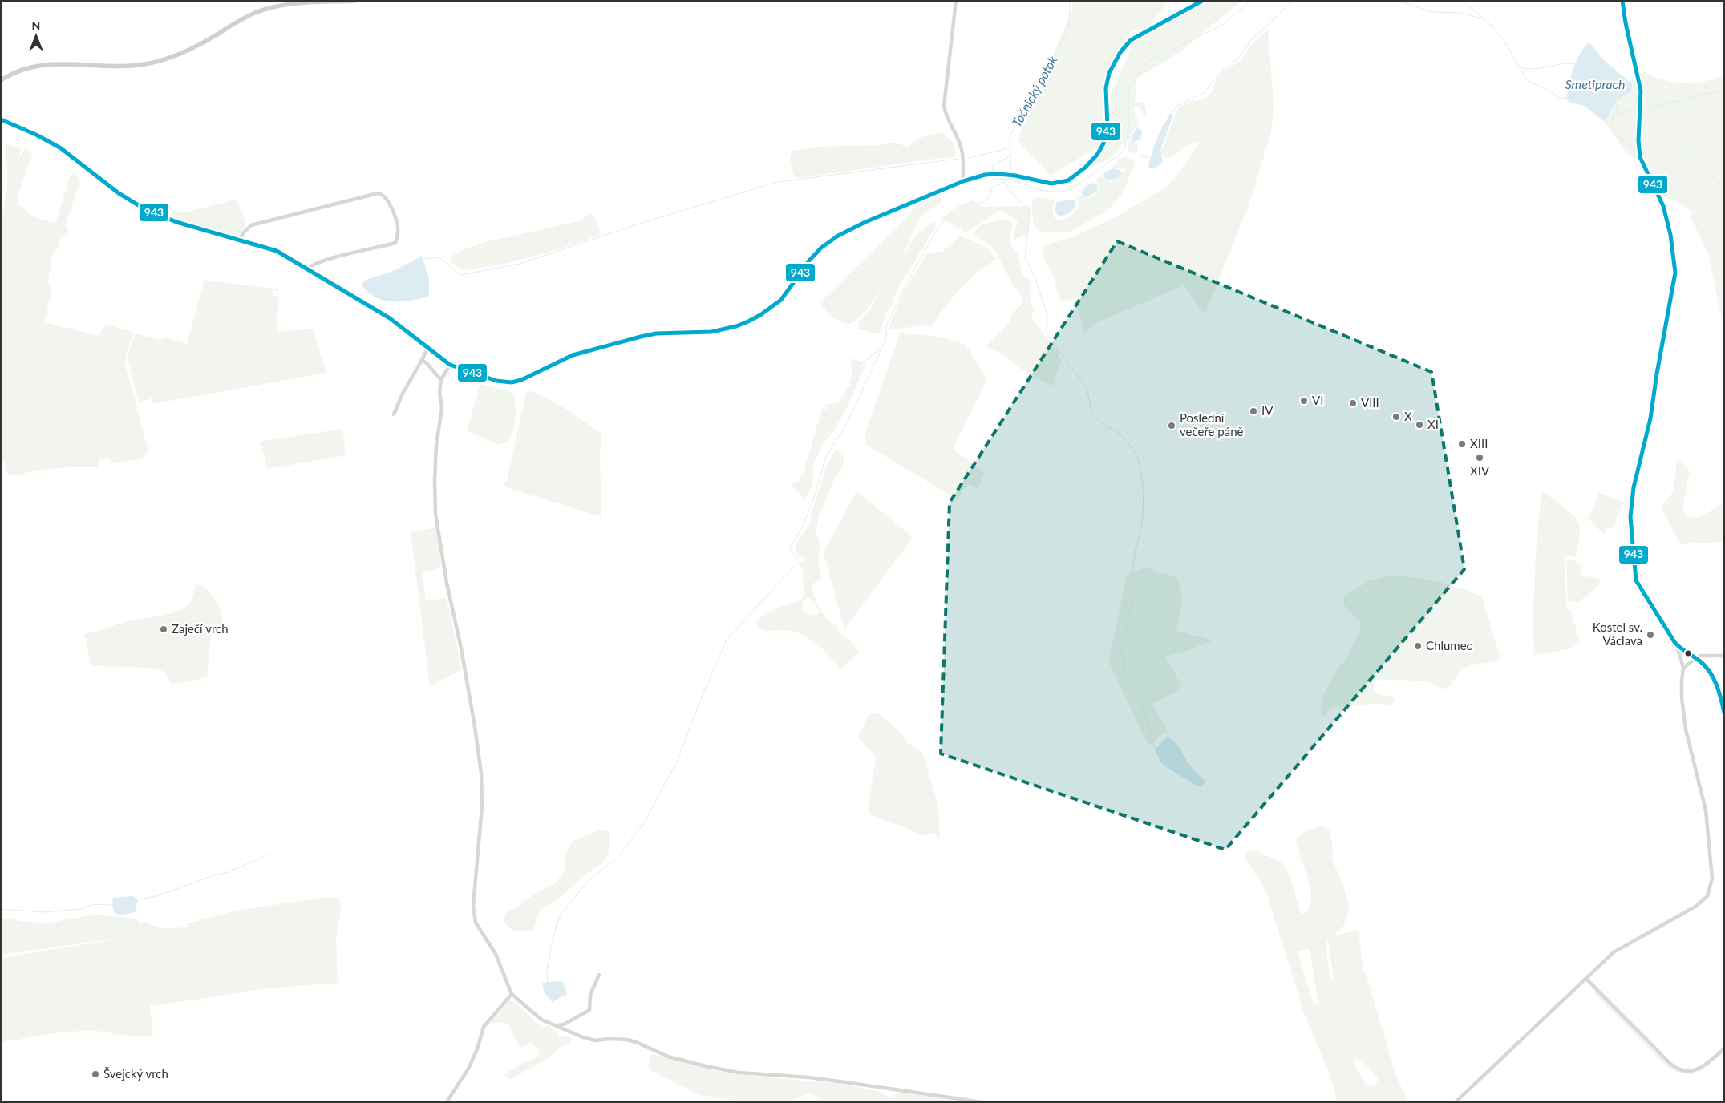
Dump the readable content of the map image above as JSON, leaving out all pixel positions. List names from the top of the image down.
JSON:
{
  "water": ["Smetiprach", "Točnický potok"],
  "places": [
    "VI",
    "VIII",
    "IV",
    "X",
    "XI",
    "Poslední večeře páně",
    "XIII",
    "XIV",
    "Zaječí vrch",
    "Kostel sv. Václava",
    "Chlumec",
    "Švejcký vrch"
  ],
  "lines": ["transit line 943"],
  "north": "top"
}
